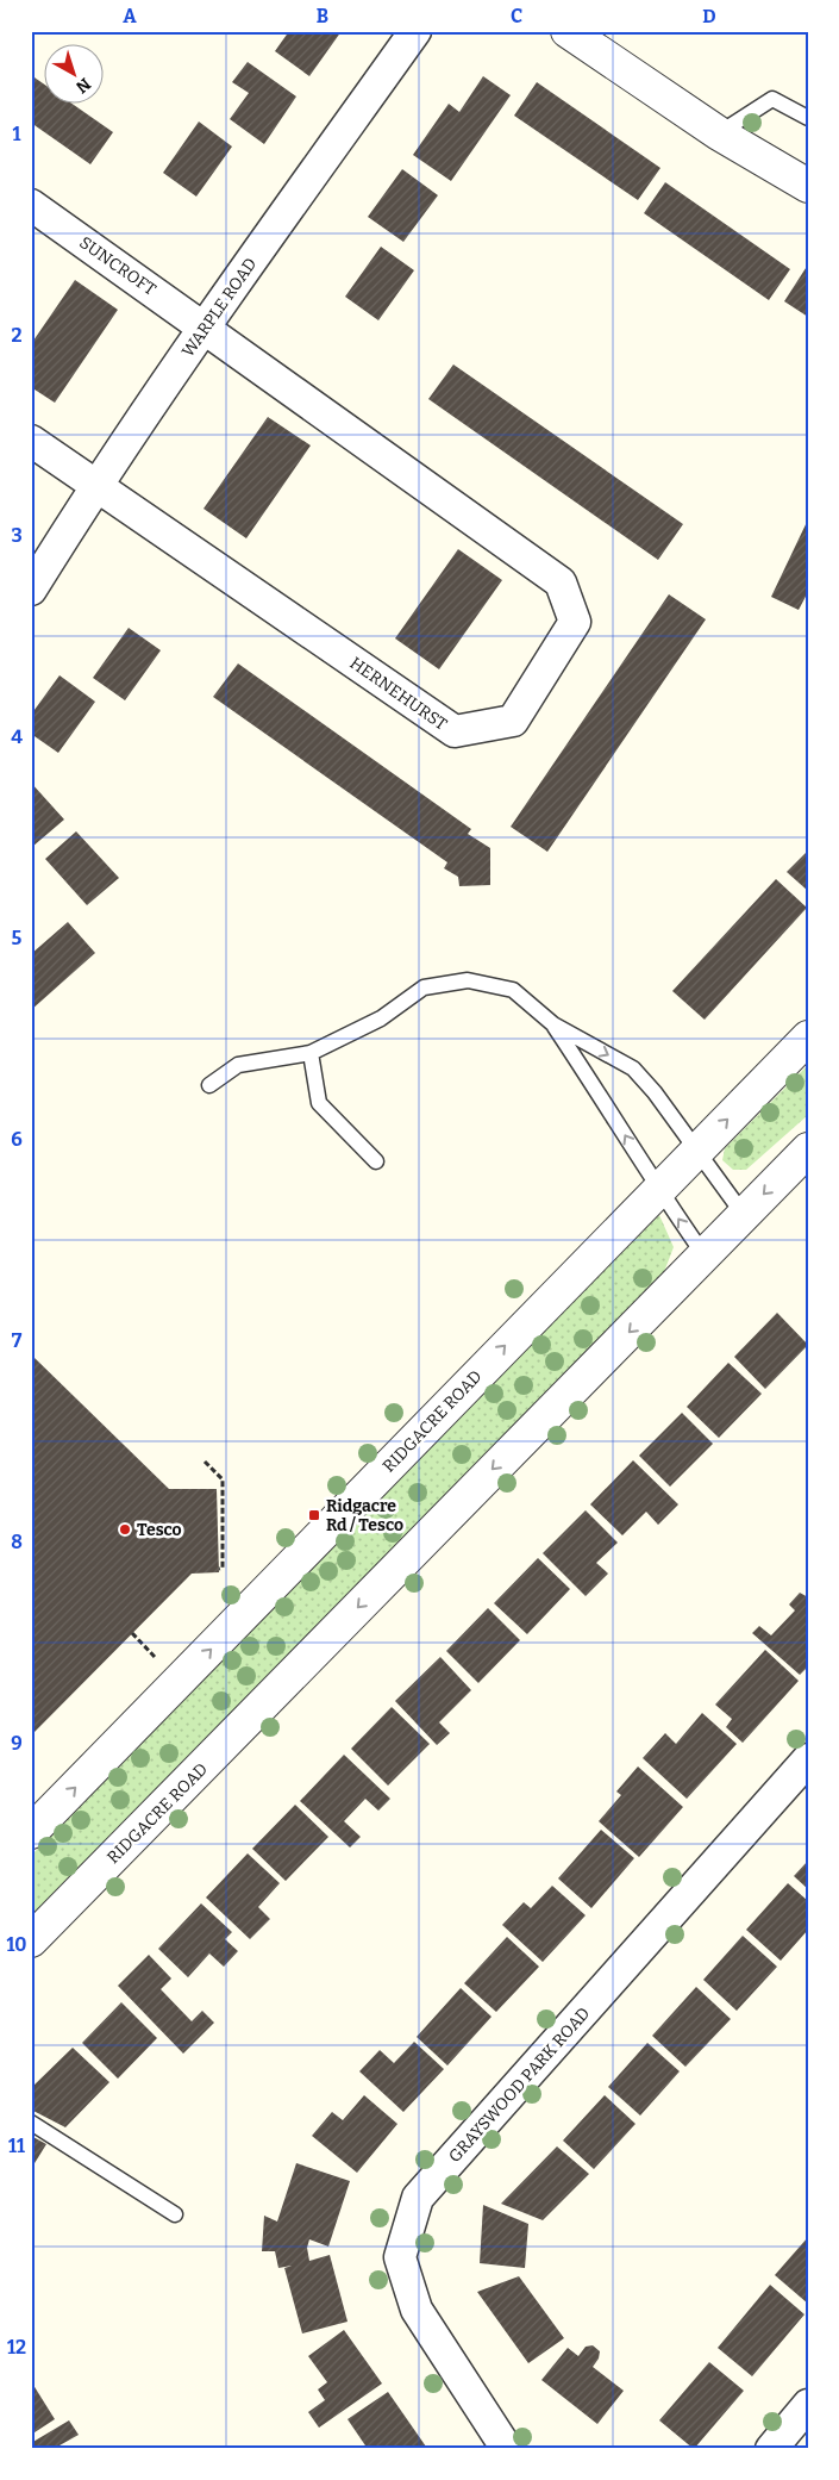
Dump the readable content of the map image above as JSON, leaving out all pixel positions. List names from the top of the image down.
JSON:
{
  "streets": {
    "street": [
      "SUNCROFT",
      "WARPLE ROAD",
      "HERNEHURST",
      "RIDGACRE ROAD",
      "GRAYSWOOD PARK ROAD"
    ]
  },
  "crossings": [
    ["SUNCROFT", "WARPLE ROAD"],
    ["SUNCROFT", "HERNEHURST"],
    ["WARPLE ROAD", "HERNEHURST"]
  ],
  "places": {
    "transit": ["Ridgacre Rd / Tesco"],
    "other": ["Tesco"]
  },
  "north": "bottom right",
  "grid": {
    "columns": [
      "A",
      "B",
      "C",
      "D"
    ],
    "rows": [
      "1",
      "2",
      "3",
      "4",
      "5",
      "6",
      "7",
      "8",
      "9",
      "10",
      "11",
      "12"
    ]
  }
}
